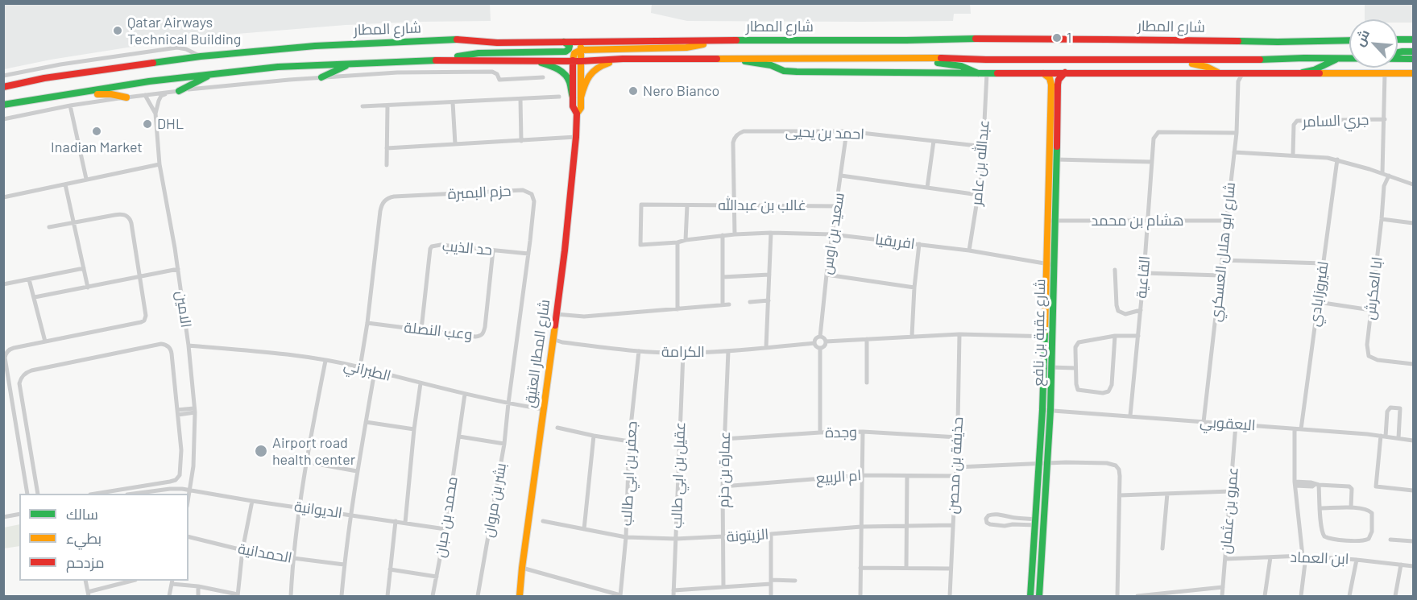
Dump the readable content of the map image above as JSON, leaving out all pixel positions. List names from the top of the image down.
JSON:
{
  "streets": {
    "main road": ["شارع المطار", "شارع عقبة بن نافع", "شارع المطار العتيق"],
    "street": [
      "جري السامر",
      "احمد بن يحيى",
      "عبدالله بن عامر",
      "حزم البمبرة",
      "غالب بن عبدالله",
      "هشام بن محمد",
      "سعيد بن اوس",
      "افريقيا",
      "حد الذيب",
      "شارع ابو هلال العسكري",
      "القاعية",
      "ابا العكرش",
      "لفيروزابادي",
      "الامين",
      "وعب النصلة",
      "الكرامة",
      "الطبراني",
      "اليعقوبي",
      "وجدة",
      "حذيفة بن محصن",
      "عمارة بن حزم",
      "جعفر بن ابي طالب",
      "عقيل بن ابي طالب",
      "ام الربيع",
      "بشر بن مروان",
      "الديوانية",
      "عمرو بن عثمان",
      "محمد بن حبان",
      "الزيتونة",
      "الحمدانية",
      "ابن العماد"
    ]
  },
  "crossings": [
    ["شارع المطار", "شارع المطار العتيق"],
    ["احمد بن يحيى", "عبدالله بن عامر"],
    ["احمد بن يحيى", "غالب بن عبدالله"],
    ["احمد بن يحيى", "سعيد بن اوس"],
    ["عبدالله بن عامر", "افريقيا"],
    ["حزم البمبرة", "حد الذيب"],
    ["حزم البمبرة", "وعب النصلة"],
    ["حزم البمبرة", "الطبراني"],
    ["حزم البمبرة", "بشر بن مروان"],
    ["غالب بن عبدالله", "سعيد بن اوس"],
    ["غالب بن عبدالله", "افريقيا"],
    ["هشام بن محمد", "شارع ابو هلال العسكري"],
    ["هشام بن محمد", "القاعية"],
    ["هشام بن محمد", "شارع عقبة بن نافع"],
    ["سعيد بن اوس", "افريقيا"],
    ["سعيد بن اوس", "الكرامة"],
    ["افريقيا", "شارع عقبة بن نافع"],
    ["حد الذيب", "وعب النصلة"],
    ["شارع ابو هلال العسكري", "القاعية"],
    ["شارع ابو هلال العسكري", "اليعقوبي"],
    ["القاعية", "اليعقوبي"],
    ["لفيروزابادي", "اليعقوبي"],
    ["الامين", "الطبراني"],
    ["الامين", "الديوانية"],
    ["شارع عقبة بن نافع", "اليعقوبي"],
    ["الكرامة", "شارع المطار العتيق"],
    ["الكرامة", "عمارة بن حزم"],
    ["الكرامة", "جعفر بن ابي طالب"],
    ["الكرامة", "عقيل بن ابي طالب"],
    ["شارع المطار العتيق", "الطبراني"],
    ["الطبراني", "بشر بن مروان"],
    ["الطبراني", "محمد بن حبان"],
    ["اليعقوبي", "عمرو بن عثمان"],
    ["وجدة", "حذيفة بن محصن"],
    ["وجدة", "عمارة بن حزم"],
    ["حذيفة بن محصن", "ام الربيع"],
    ["حذيفة بن محصن", "الزيتونة"],
    ["عمارة بن حزم", "ام الربيع"],
    ["عمارة بن حزم", "الزيتونة"],
    ["جعفر بن ابي طالب", "الزيتونة"],
    ["عقيل بن ابي طالب", "الزيتونة"],
    ["الديوانية", "محمد بن حبان"],
    ["عمرو بن عثمان", "ابن العماد"]
  ],
  "places": [
    "Qatar Airways Technical Building",
    "1",
    "Nero Bianco",
    "DHL",
    "Inadian Market",
    "Airport road health center"
  ],
  "legend": ["سالك", "بطيء", "مزدحم"],
  "north": "top left"
}
